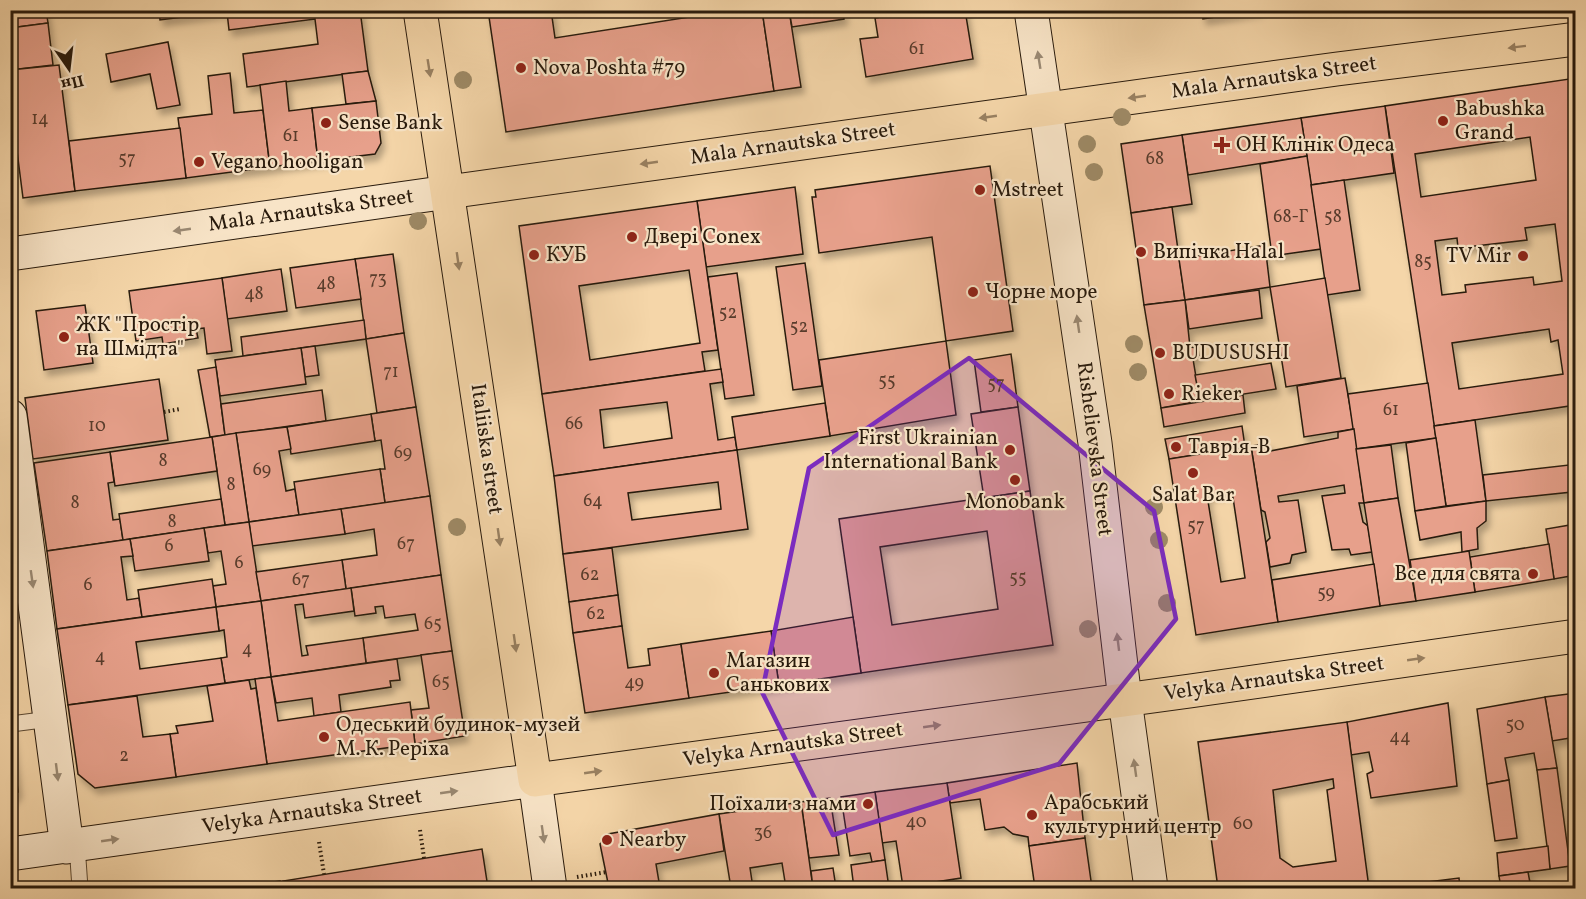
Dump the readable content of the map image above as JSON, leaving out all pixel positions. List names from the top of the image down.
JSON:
{
  "streets": {
    "main road": [
      "Mala Arnautska Street",
      "Italiiska street",
      "Rishelievska Street",
      "Velyka Arnautska Street"
    ]
  },
  "crossings": [
    ["Mala Arnautska Street", "Italiiska street"],
    ["Mala Arnautska Street", "Rishelievska Street"],
    ["Italiiska street", "Velyka Arnautska Street"],
    ["Rishelievska Street", "Velyka Arnautska Street"]
  ],
  "one_way": [
    "Mala Arnautska Street",
    "Italiiska street",
    "Rishelievska Street",
    "Velyka Arnautska Street"
  ],
  "places": {
    "other": [
      "Nova Poshta #79",
      "Babushka Grand",
      "Sense Bank",
      "Vegano hooligan",
      "Mstreet",
      "Двері Conex",
      "Випічка Halal",
      "КУБ",
      "TV Mir",
      "Чорне море",
      "ЖК \"Простір на Шмідта\"",
      "BUDUSUSHI",
      "Rieker",
      "Таврія-В",
      "First Ukrainian International Bank",
      "Salat Bar",
      "Monobank",
      "Все для свята",
      "Магазин Санькових",
      "Одеський будинок-музей М. К. Реріха",
      "Поїхали з нами",
      "Арабський культурний центр",
      "Nearby"
    ],
    "health": ["ОН Клінік Одеса"]
  },
  "house_numbers": [
    "61",
    "14",
    "61",
    "57",
    "68",
    "68-Г",
    "58",
    "85",
    "73",
    "48",
    "48",
    "52",
    "52",
    "71",
    "55",
    "57",
    "61",
    "66",
    "10",
    "69",
    "8",
    "69",
    "8",
    "64",
    "8",
    "8",
    "57",
    "67",
    "6",
    "6",
    "62",
    "55",
    "67",
    "6",
    "59",
    "62",
    "65",
    "4",
    "4",
    "65",
    "49",
    "50",
    "44",
    "2",
    "40",
    "60",
    "36"
  ],
  "north": "bottom"
}
